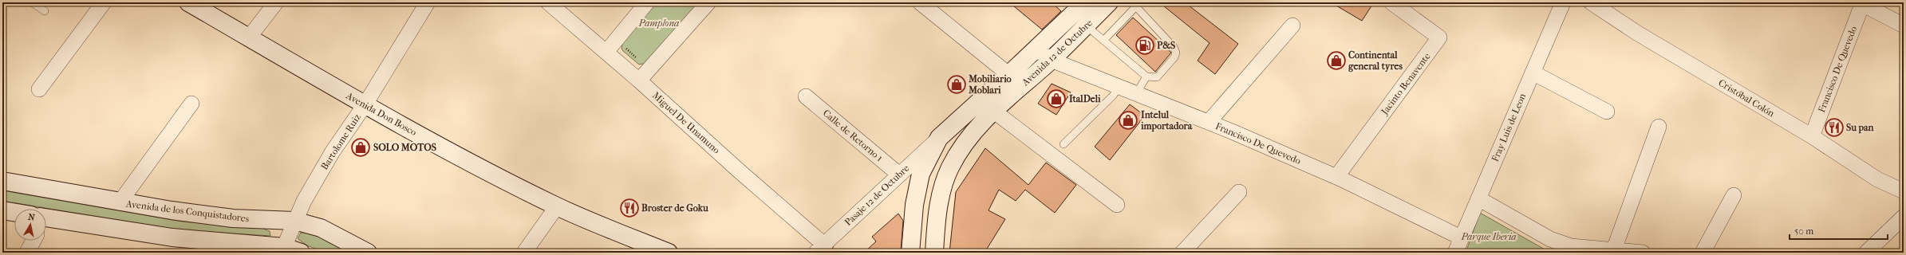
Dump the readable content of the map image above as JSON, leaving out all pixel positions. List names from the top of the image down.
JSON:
{
  "streets": {
    "main road": ["Avenida 12 de Octubre", "Avenida Don Bosco", "Avenida de los Conquistadores"],
    "street": [
      "Francisco De Quevedo",
      "Jacinto Benavente",
      "Cristóbal Colón",
      "Miguel De Unamuno",
      "Fray Luis de Leon",
      "Calle de Retorno 1",
      "Bartolome Ruiz",
      "Pasaje 12 de Octubre"
    ]
  },
  "crossings": [
    ["Avenida 12 de Octubre", "Francisco De Quevedo"],
    ["Avenida 12 de Octubre", "Pasaje 12 de Octubre"],
    ["Francisco De Quevedo", "Jacinto Benavente"],
    ["Francisco De Quevedo", "Cristóbal Colón"],
    ["Francisco De Quevedo", "Fray Luis de Leon"],
    ["Avenida Don Bosco", "Bartolome Ruiz"],
    ["Miguel De Unamuno", "Pasaje 12 de Octubre"],
    ["Calle de Retorno 1", "Pasaje 12 de Octubre"],
    ["Bartolome Ruiz", "Avenida de los Conquistadores"]
  ],
  "parks": ["Pamplona", "Parque Iberia"],
  "places": {
    "fuel station": ["P&S"],
    "shop": [
      "Continental general tyres",
      "Mobiliario Moblari",
      "ItalDeli",
      "Intelul importadora",
      "SOLO MOTOS"
    ],
    "restaurant": ["Su pan", "Broster de Goku"]
  },
  "scale_bar": "50 m",
  "north": "top"
}
